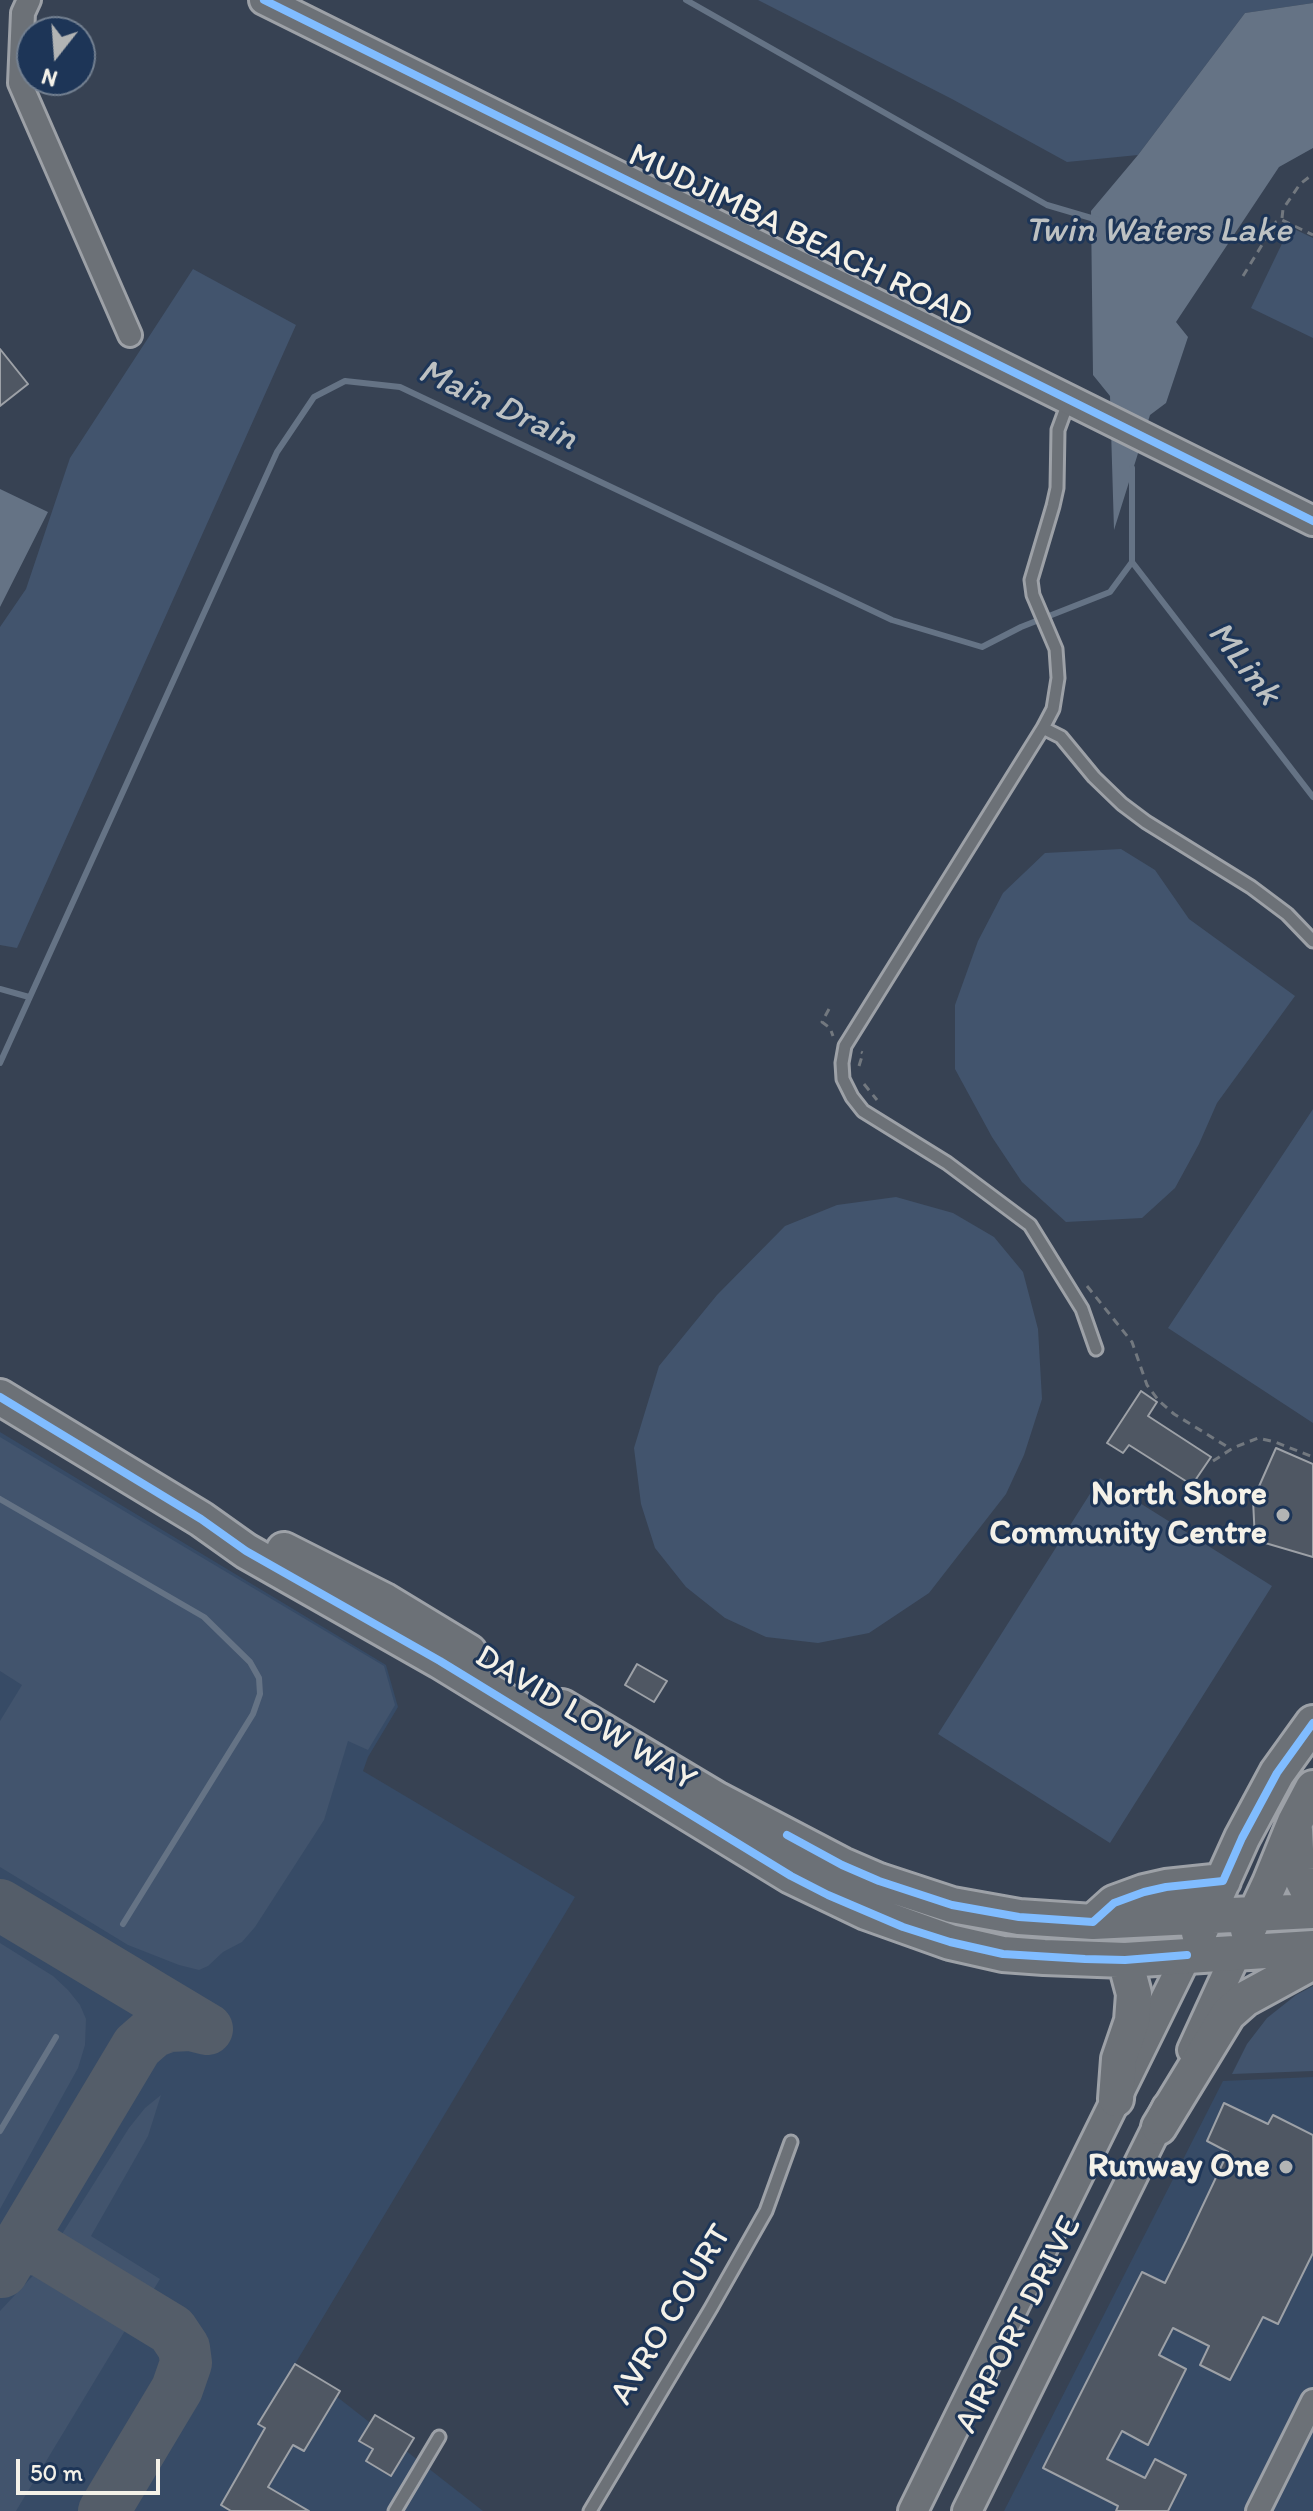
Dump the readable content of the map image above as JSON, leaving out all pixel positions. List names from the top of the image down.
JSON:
{
  "streets": {
    "main road": ["DAVID LOW WAY"],
    "street": ["MUDJIMBA BEACH ROAD", "AIRPORT DRIVE"],
    "lane": ["AVRO COURT"]
  },
  "crossings": [
    ["DAVID LOW WAY", "AIRPORT DRIVE"]
  ],
  "water": ["Twin Waters Lake", "Main Drain", "MLink"],
  "places": ["North Shore Community Centre", "Runway One"],
  "scale_bar": "50 m",
  "north": "bottom"
}
